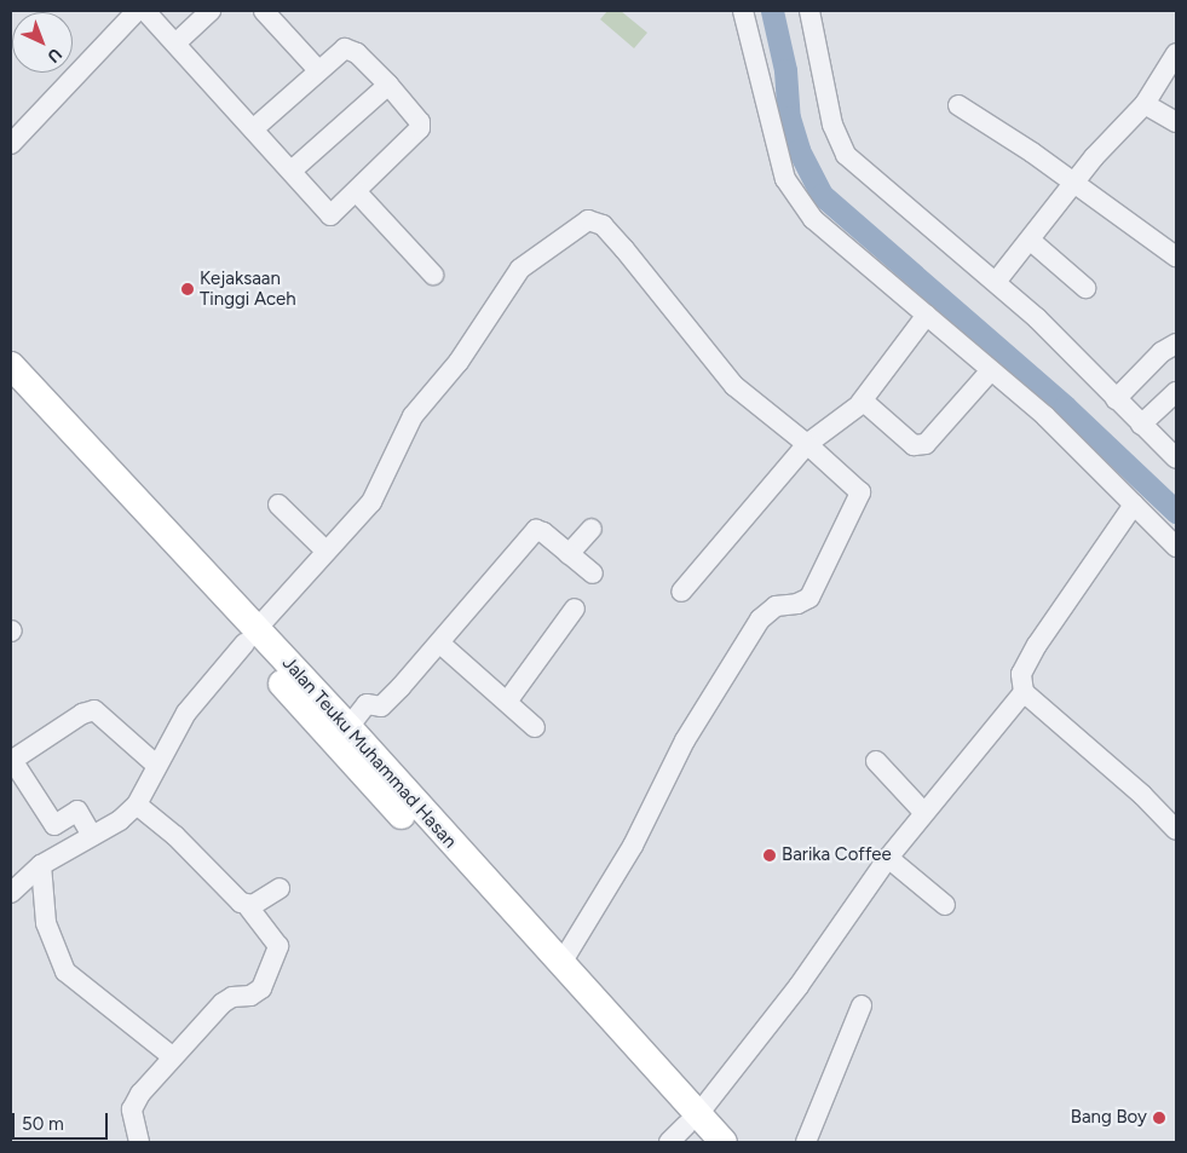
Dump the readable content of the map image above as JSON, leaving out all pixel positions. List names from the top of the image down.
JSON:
{
  "streets": {
    "highway": ["Jalan Teuku Muhammad Hasan"]
  },
  "places": ["Kejaksaan Tinggi Aceh", "Barika Coffee", "Bang Boy"],
  "scale_bar": "50 m",
  "north": "bottom right"
}
